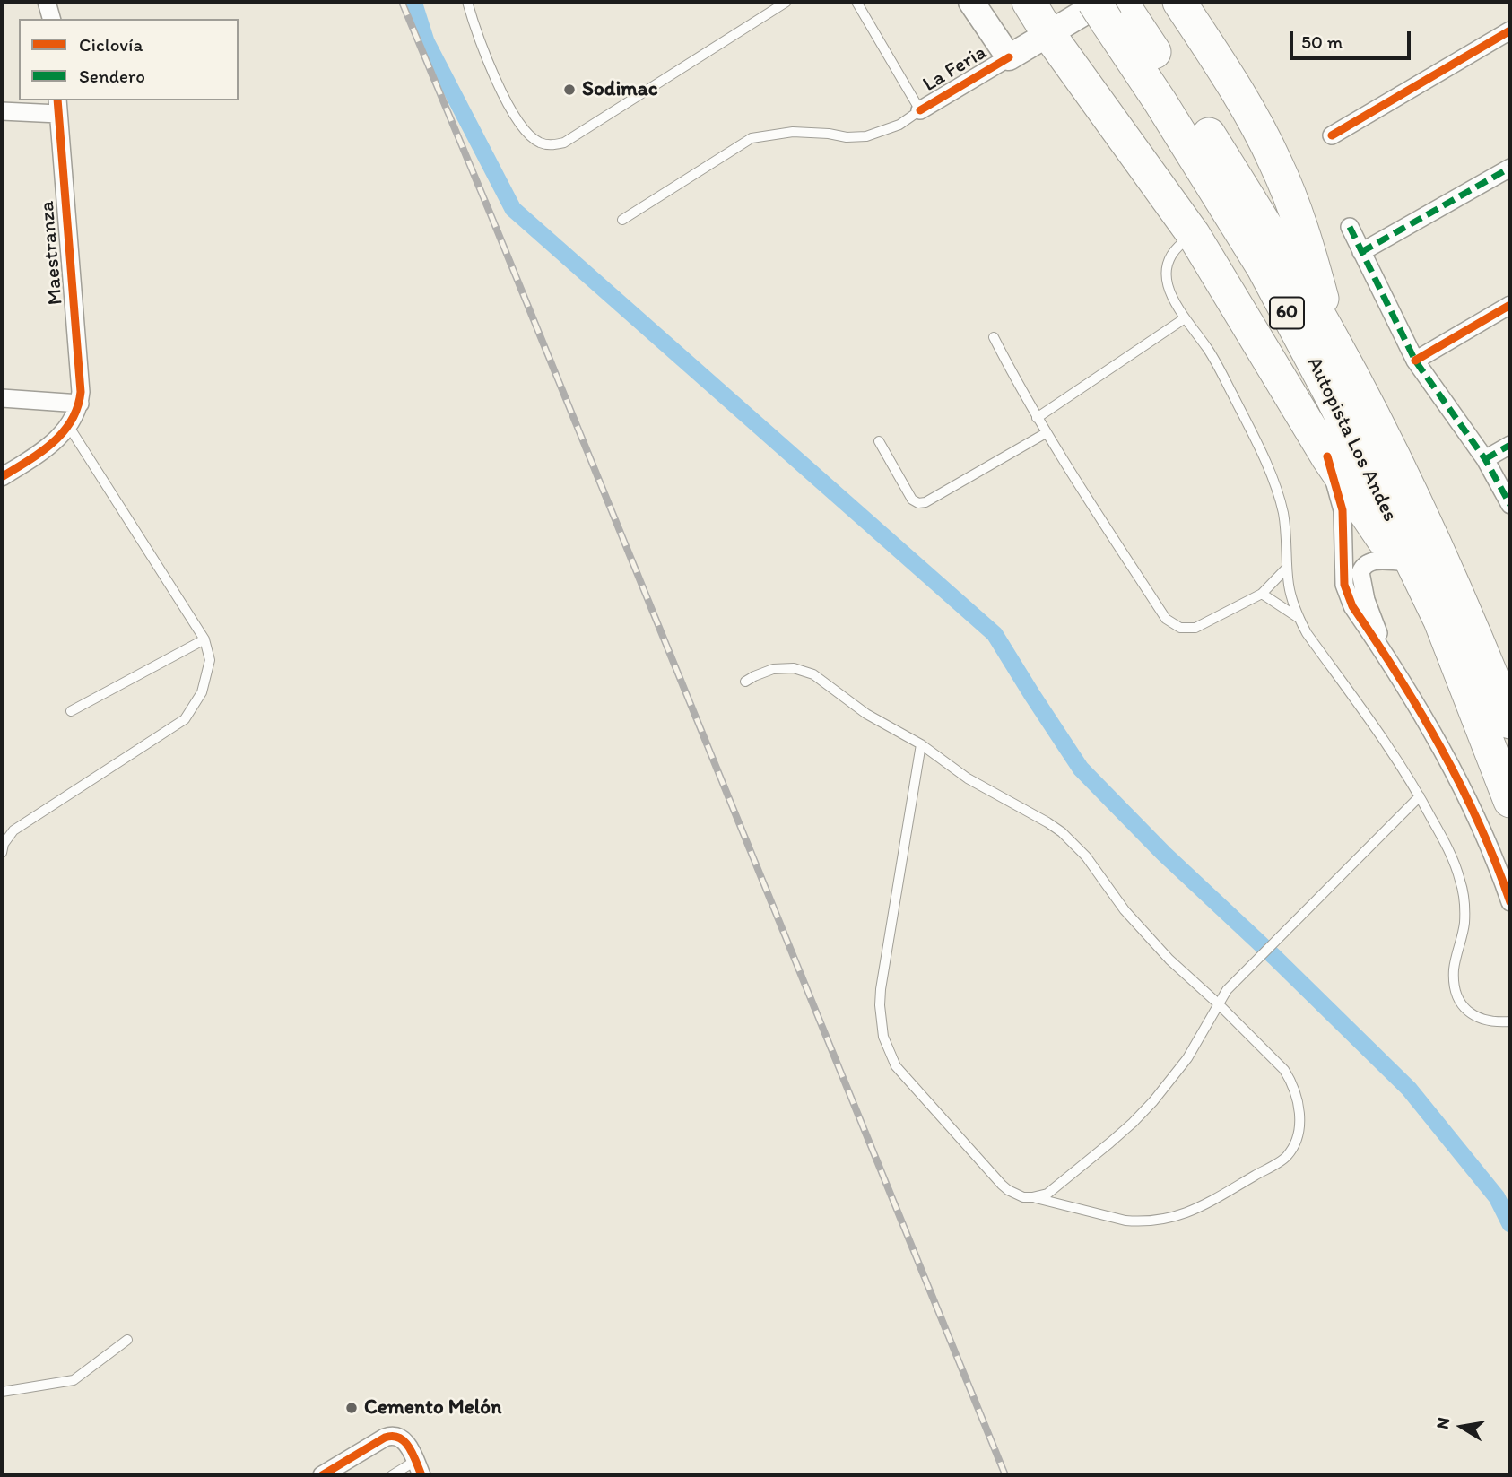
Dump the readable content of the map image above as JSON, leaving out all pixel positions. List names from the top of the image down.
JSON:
{
  "streets": {
    "highway": ["60", "Autopista Los Andes"],
    "main road": ["La Feria"],
    "street": ["Maestranza"]
  },
  "crossings": [
    ["La Feria", "Autopista Los Andes"]
  ],
  "places": ["Sodimac", "Cemento Melón"],
  "legend": ["Ciclovía", "Sendero"],
  "scale_bar": "50 m",
  "north": "left"
}
